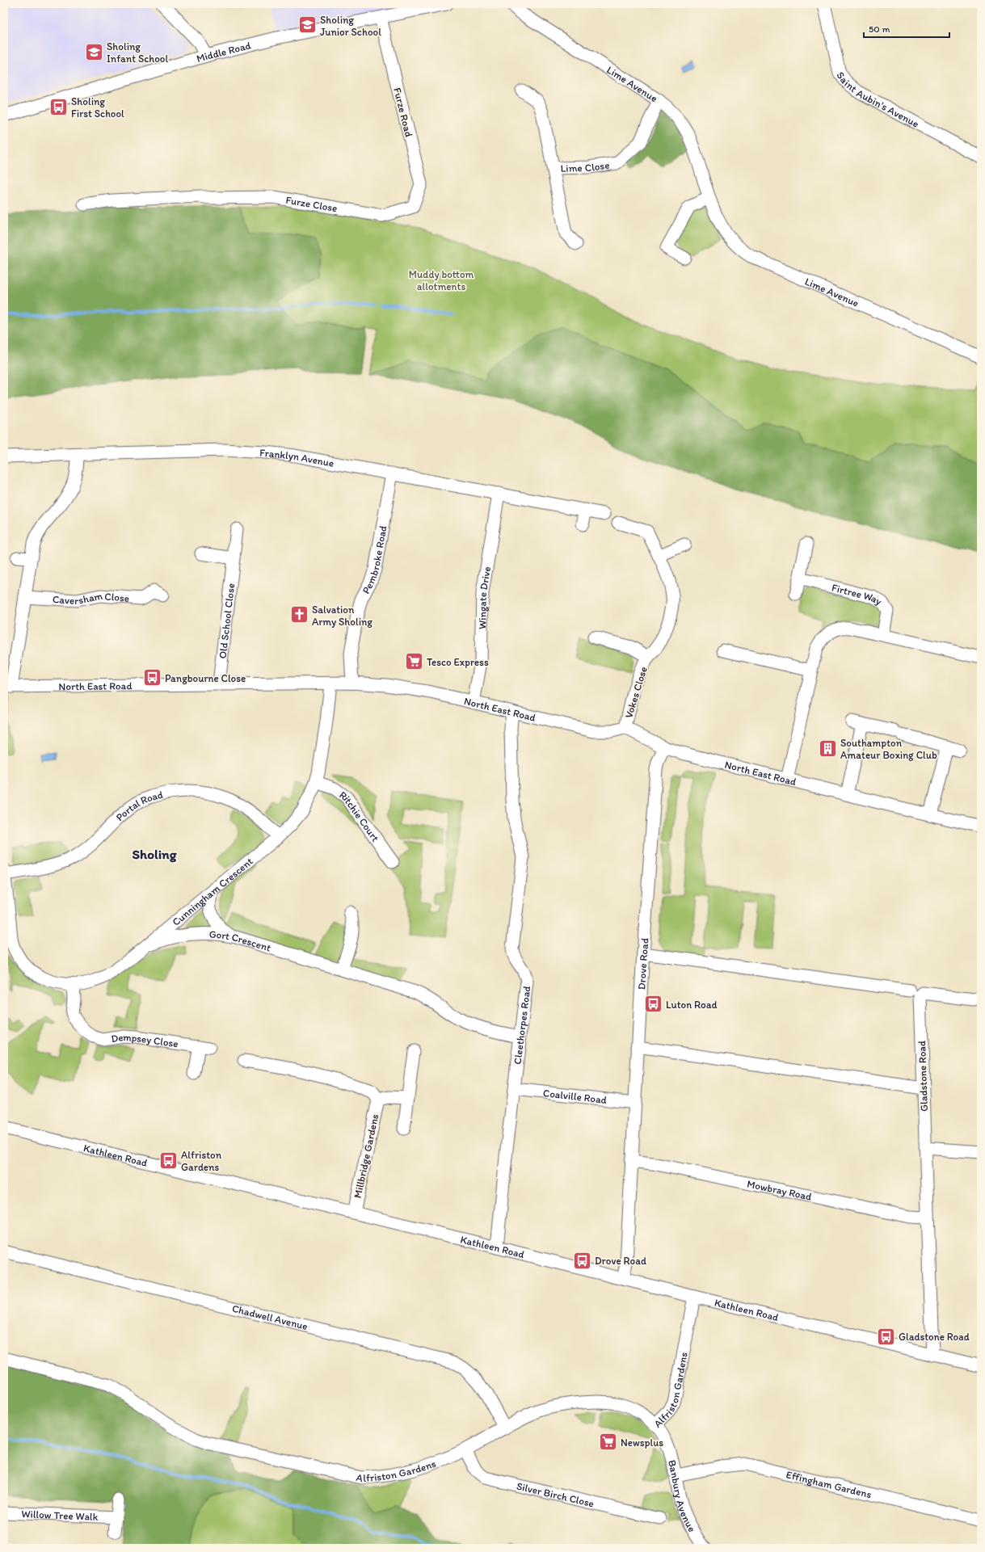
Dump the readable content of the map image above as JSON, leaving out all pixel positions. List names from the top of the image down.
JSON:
{
  "streets": {
    "street": [
      "Middle Road",
      "Lime Avenue",
      "Saint Aubin's Avenue",
      "Furze Road",
      "Lime Close",
      "Furze Close",
      "Franklyn Avenue",
      "Pembroke Road",
      "Firtree Way",
      "Wingate Drive",
      "Caversham Close",
      "Old School Close",
      "North East Road",
      "Vokes Close",
      "Portal Road",
      "Ritchie Court",
      "Cunningham Crescent",
      "Gort Crescent",
      "Drove Road",
      "Cleethorpes Road",
      "Dempsey Close",
      "Gladstone Road",
      "Coalville Road",
      "Kathleen Road",
      "Millbridge Gardens",
      "Mowbray Road",
      "Chadwell Avenue",
      "Alfriston Gardens",
      "Effingham Gardens",
      "Silver Birch Close",
      "Banbury Avenue",
      "Willow Tree Walk"
    ]
  },
  "crossings": [
    ["Middle Road", "Furze Road"],
    ["Lime Avenue", "Lime Close"],
    ["Furze Road", "Furze Close"],
    ["Franklyn Avenue", "Pembroke Road"],
    ["Franklyn Avenue", "Wingate Drive"],
    ["Pembroke Road", "North East Road"],
    ["Wingate Drive", "North East Road"],
    ["Old School Close", "North East Road"],
    ["North East Road", "Vokes Close"],
    ["North East Road", "Cunningham Crescent"],
    ["North East Road", "Drove Road"],
    ["North East Road", "Cleethorpes Road"],
    ["Portal Road", "Cunningham Crescent"],
    ["Ritchie Court", "Cunningham Crescent"],
    ["Cunningham Crescent", "Gort Crescent"],
    ["Cunningham Crescent", "Dempsey Close"],
    ["Gort Crescent", "Cleethorpes Road"],
    ["Drove Road", "Coalville Road"],
    ["Drove Road", "Kathleen Road"],
    ["Drove Road", "Mowbray Road"],
    ["Cleethorpes Road", "Coalville Road"],
    ["Cleethorpes Road", "Kathleen Road"],
    ["Gladstone Road", "Kathleen Road"],
    ["Gladstone Road", "Mowbray Road"],
    ["Kathleen Road", "Millbridge Gardens"],
    ["Kathleen Road", "Alfriston Gardens"],
    ["Chadwell Avenue", "Alfriston Gardens"],
    ["Alfriston Gardens", "Silver Birch Close"],
    ["Alfriston Gardens", "Banbury Avenue"],
    ["Effingham Gardens", "Banbury Avenue"]
  ],
  "districts": ["Sholing"],
  "parks": ["Muddy bottom allotments"],
  "places": {
    "school or university": ["Sholing Junior School", "Sholing Infant School"],
    "bus stop": [
      "Sholing First School",
      "Pangbourne Close",
      "Luton Road",
      "Alfriston Gardens",
      "Drove Road",
      "Gladstone Road"
    ],
    "church": ["Salvation Army Sholing"],
    "supermarket": ["Tesco Express", "Newsplus"],
    "building": ["Southampton Amateur Boxing Club"]
  },
  "scale_bar": "50 m"
}
